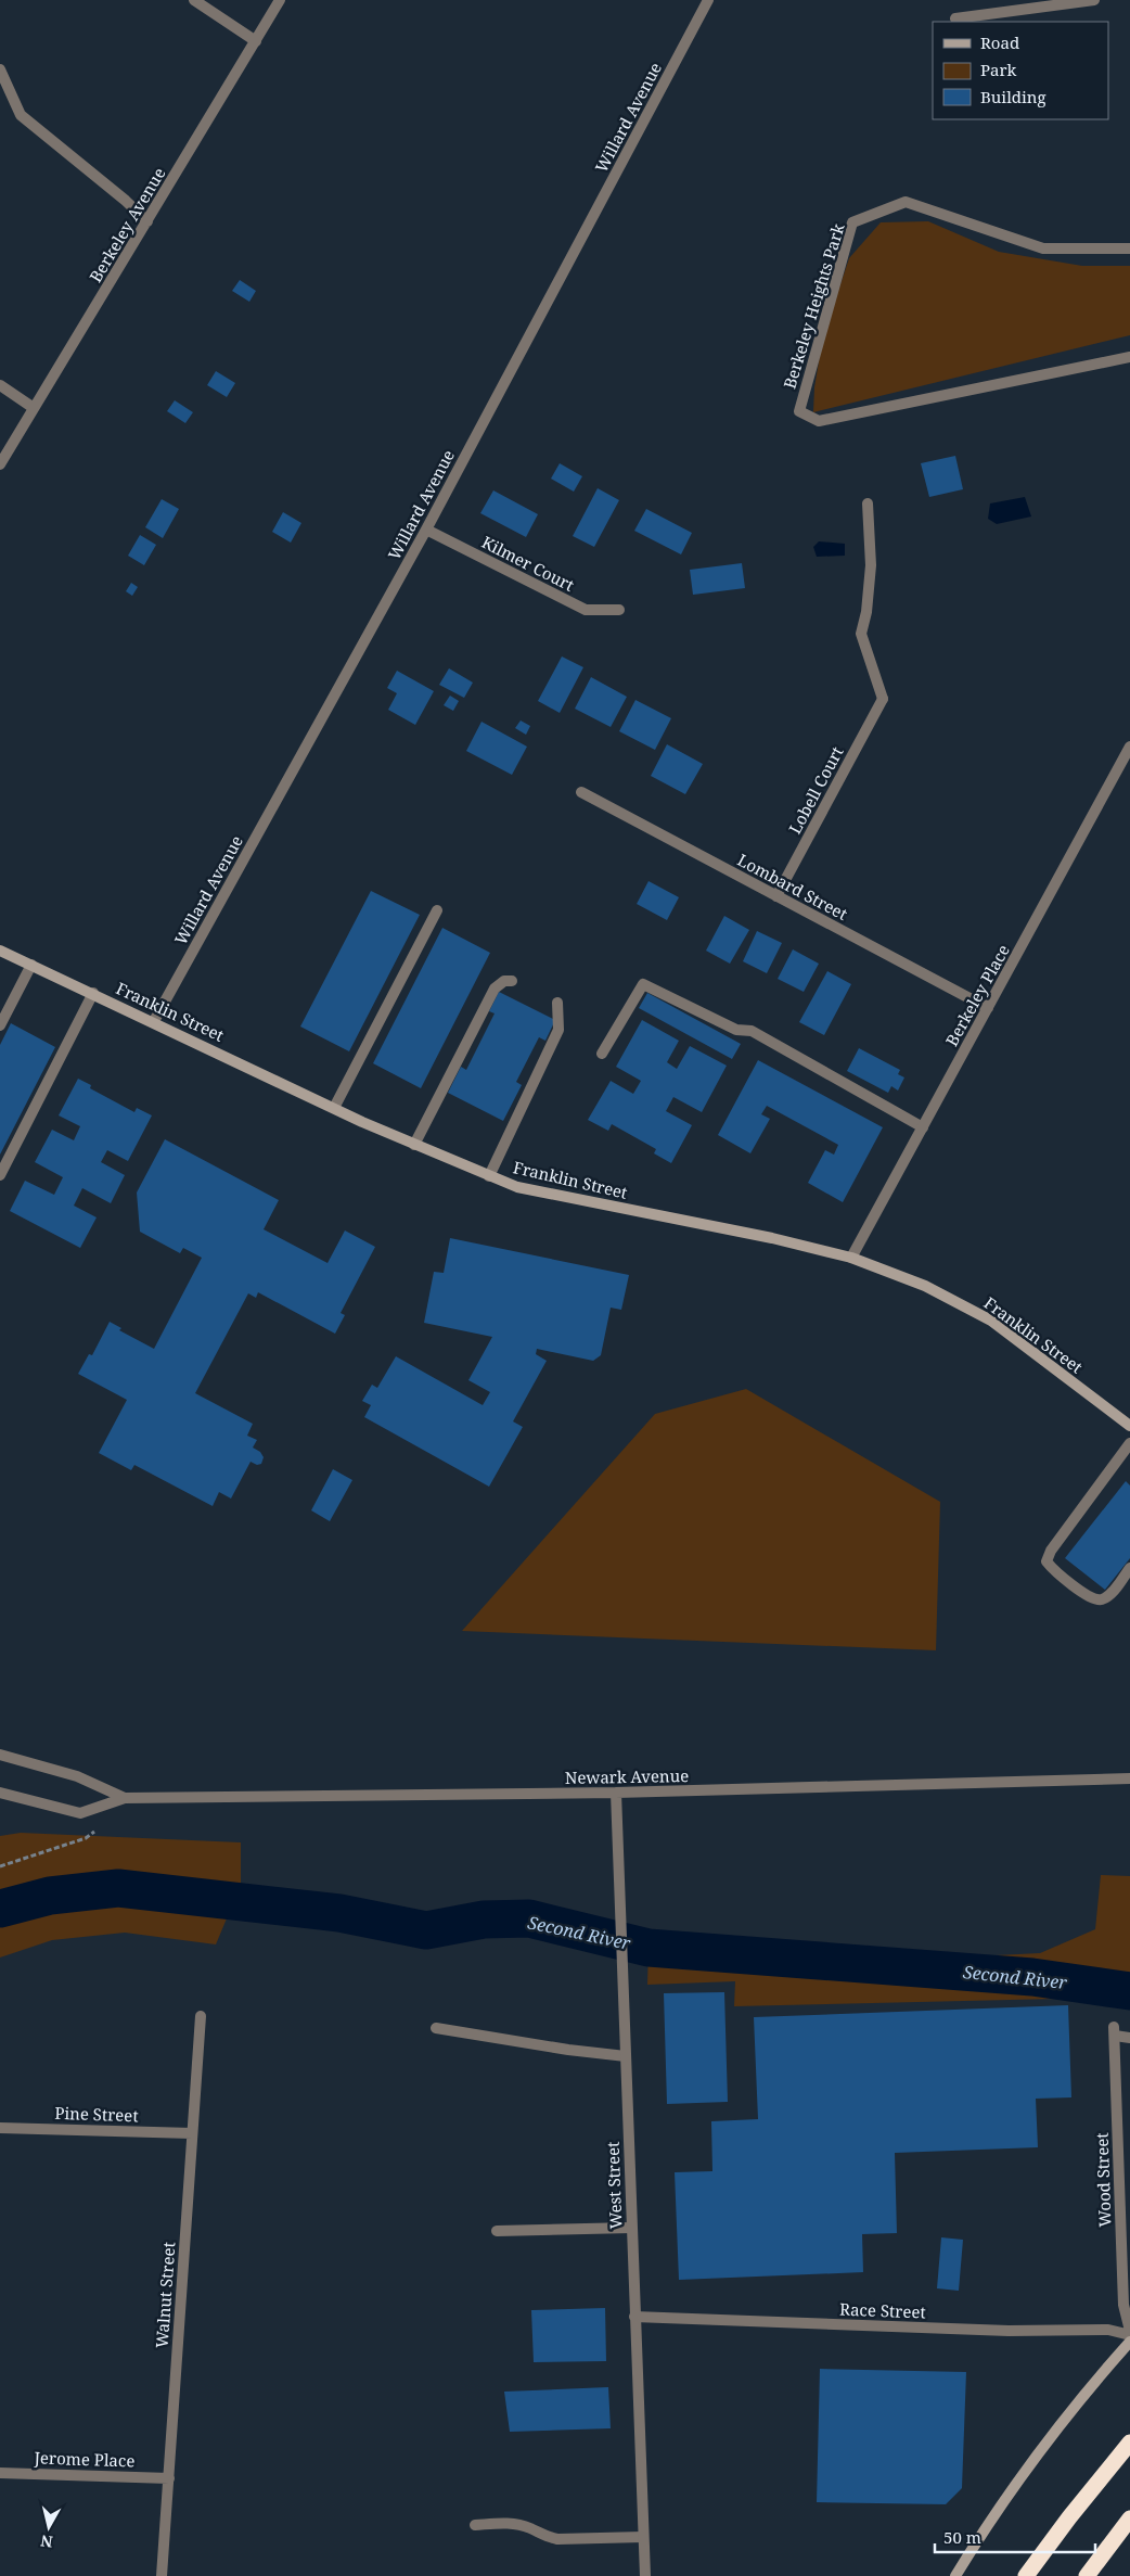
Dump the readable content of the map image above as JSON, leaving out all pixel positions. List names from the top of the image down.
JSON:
{
  "streets": {
    "main road": ["Franklin Street"],
    "street": [
      "Willard Avenue",
      "Berkeley Avenue",
      "Berkeley Heights Park",
      "Kilmer Court",
      "Lobell Court",
      "Lombard Street",
      "Berkeley Place",
      "Newark Avenue",
      "Pine Street",
      "Wood Street",
      "West Street",
      "Walnut Street",
      "Race Street",
      "Jerome Place"
    ]
  },
  "crossings": [
    ["Willard Avenue", "Kilmer Court"],
    ["Willard Avenue", "Franklin Street"],
    ["Lobell Court", "Lombard Street"],
    ["Lombard Street", "Berkeley Place"],
    ["Berkeley Place", "Franklin Street"],
    ["Newark Avenue", "West Street"],
    ["Pine Street", "Walnut Street"],
    ["West Street", "Race Street"],
    ["Walnut Street", "Jerome Place"]
  ],
  "water": ["Second River"],
  "legend": ["Road", "Park", "Building"],
  "scale_bar": "50 m",
  "north": "bottom"
}
